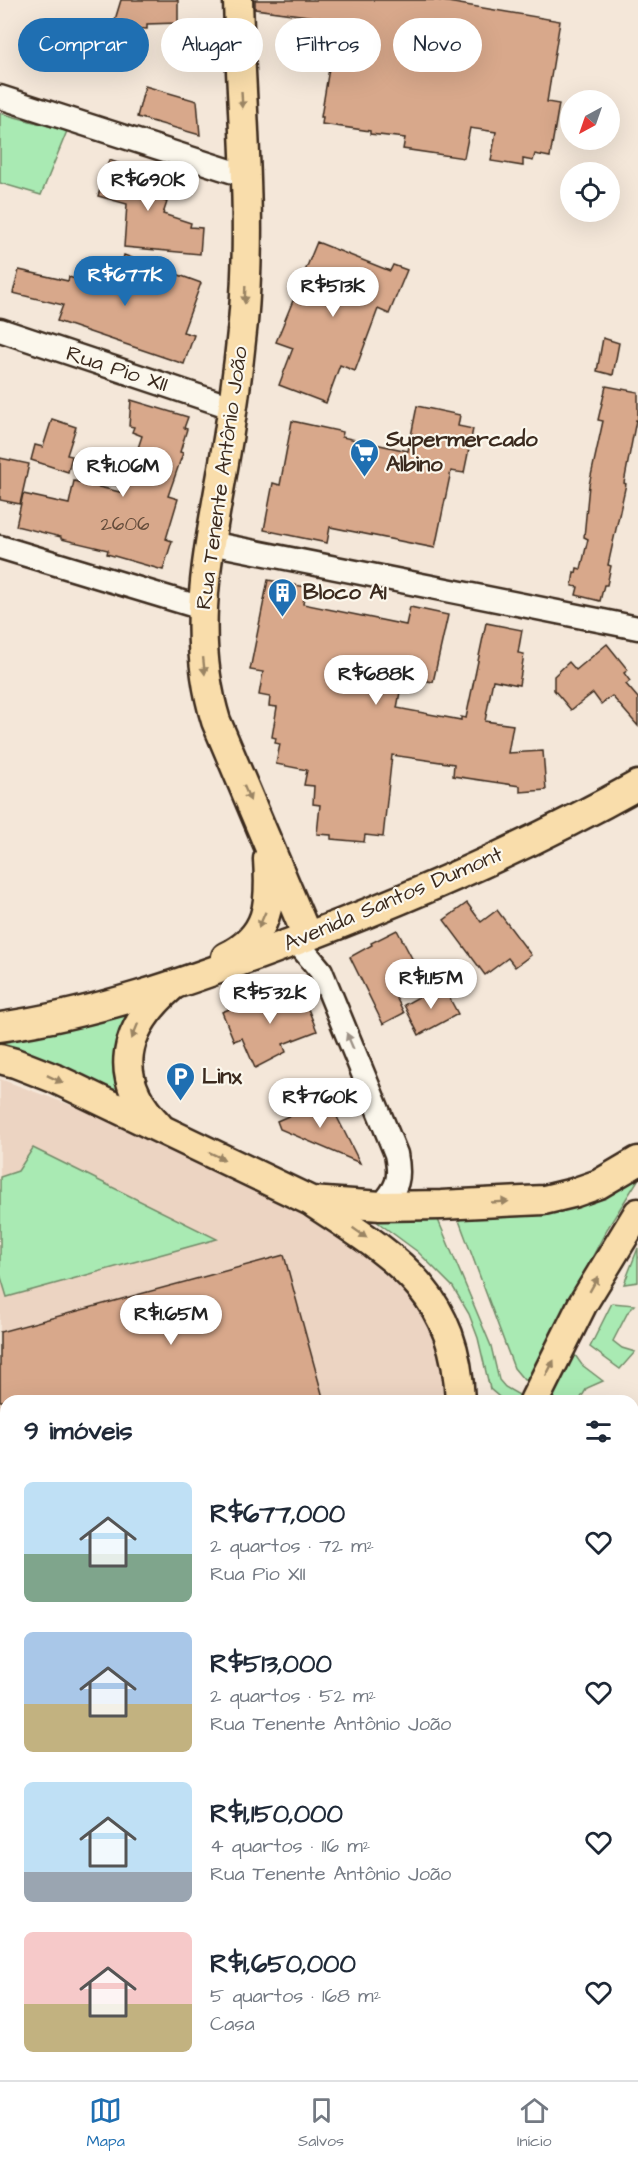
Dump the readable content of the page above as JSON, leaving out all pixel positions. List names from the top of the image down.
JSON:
{
  "streets": {
    "main road": ["Rua Tenente Antônio João", "Avenida Santos Dumont"],
    "street": ["Rua Pio XII"]
  },
  "crossings": [
    ["Rua Pio XII", "Rua Tenente Antônio João"],
    ["Rua Tenente Antônio João", "Avenida Santos Dumont"]
  ],
  "places": {
    "supermarket": ["Supermercado Albino"],
    "building": ["Bloco A1"],
    "parking": ["Linx"]
  },
  "house_numbers": ["2606"],
  "north": "bottom left",
  "page": {
    "chip": [
      "Comprar",
      "Alugar",
      "Filtros",
      "Novo"
    ],
    "price": [
      "R$690K",
      "R$677K",
      "R$513K",
      "R$1.06M",
      "R$688K",
      "R$1.15M",
      "R$532K",
      "R$760K",
      "R$1.65M"
    ],
    "heading": "9 imóveis",
    "list": [
      {
        "name": "R$677,000",
        "note": "2 quartos · 72 m² · Rua Pio XII"
      },
      {
        "name": "R$513,000",
        "note": "2 quartos · 52 m² · Rua Tenente Antônio João"
      },
      {
        "name": "R$1,150,000",
        "note": "4 quartos · 116 m² · Rua Tenente Antônio João"
      },
      {
        "name": "R$1,650,000",
        "note": "5 quartos · 168 m² · Casa"
      }
    ],
    "tabs": ["Mapa", "Salvos", "Início"]
  }
}
